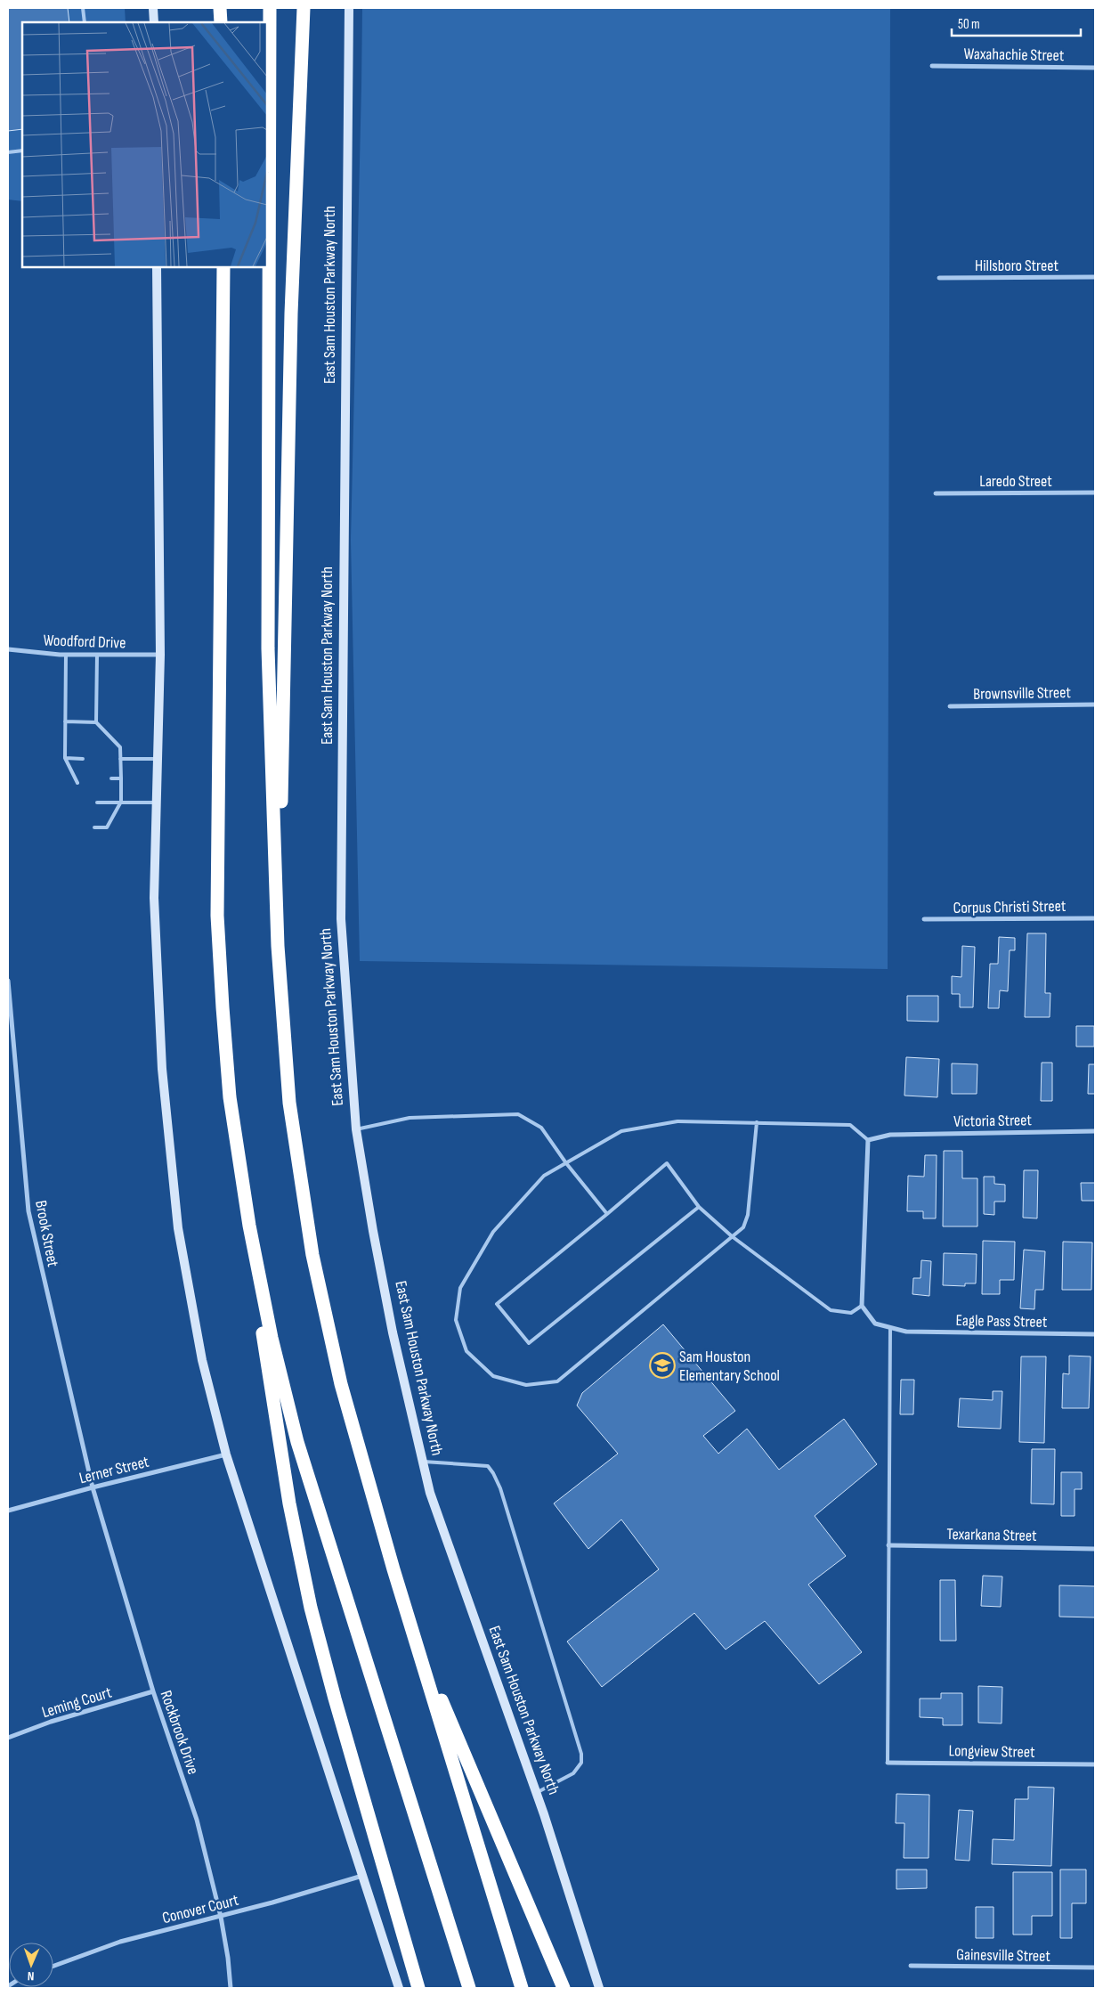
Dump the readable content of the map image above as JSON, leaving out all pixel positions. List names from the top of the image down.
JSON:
{
  "streets": {
    "main road": ["East Sam Houston Parkway North"],
    "street": [
      "Waxahachie Street",
      "Hillsboro Street",
      "Laredo Street",
      "Woodford Drive",
      "Brownsville Street",
      "Corpus Christi Street",
      "Victoria Street",
      "Brook Street",
      "Eagle Pass Street",
      "Lerner Street",
      "Texarkana Street",
      "Leming Court",
      "Rockbrook Drive",
      "Longview Street",
      "Conover Court",
      "Gainesville Street"
    ]
  },
  "crossings": [
    ["Brook Street", "Lerner Street"],
    ["Brook Street", "Rockbrook Drive"],
    ["Lerner Street", "Rockbrook Drive"],
    ["Leming Court", "Rockbrook Drive"],
    ["Rockbrook Drive", "Conover Court"]
  ],
  "places": {
    "school or university": ["Sam Houston Elementary School"]
  },
  "scale_bar": "50 m",
  "north": "bottom"
}
